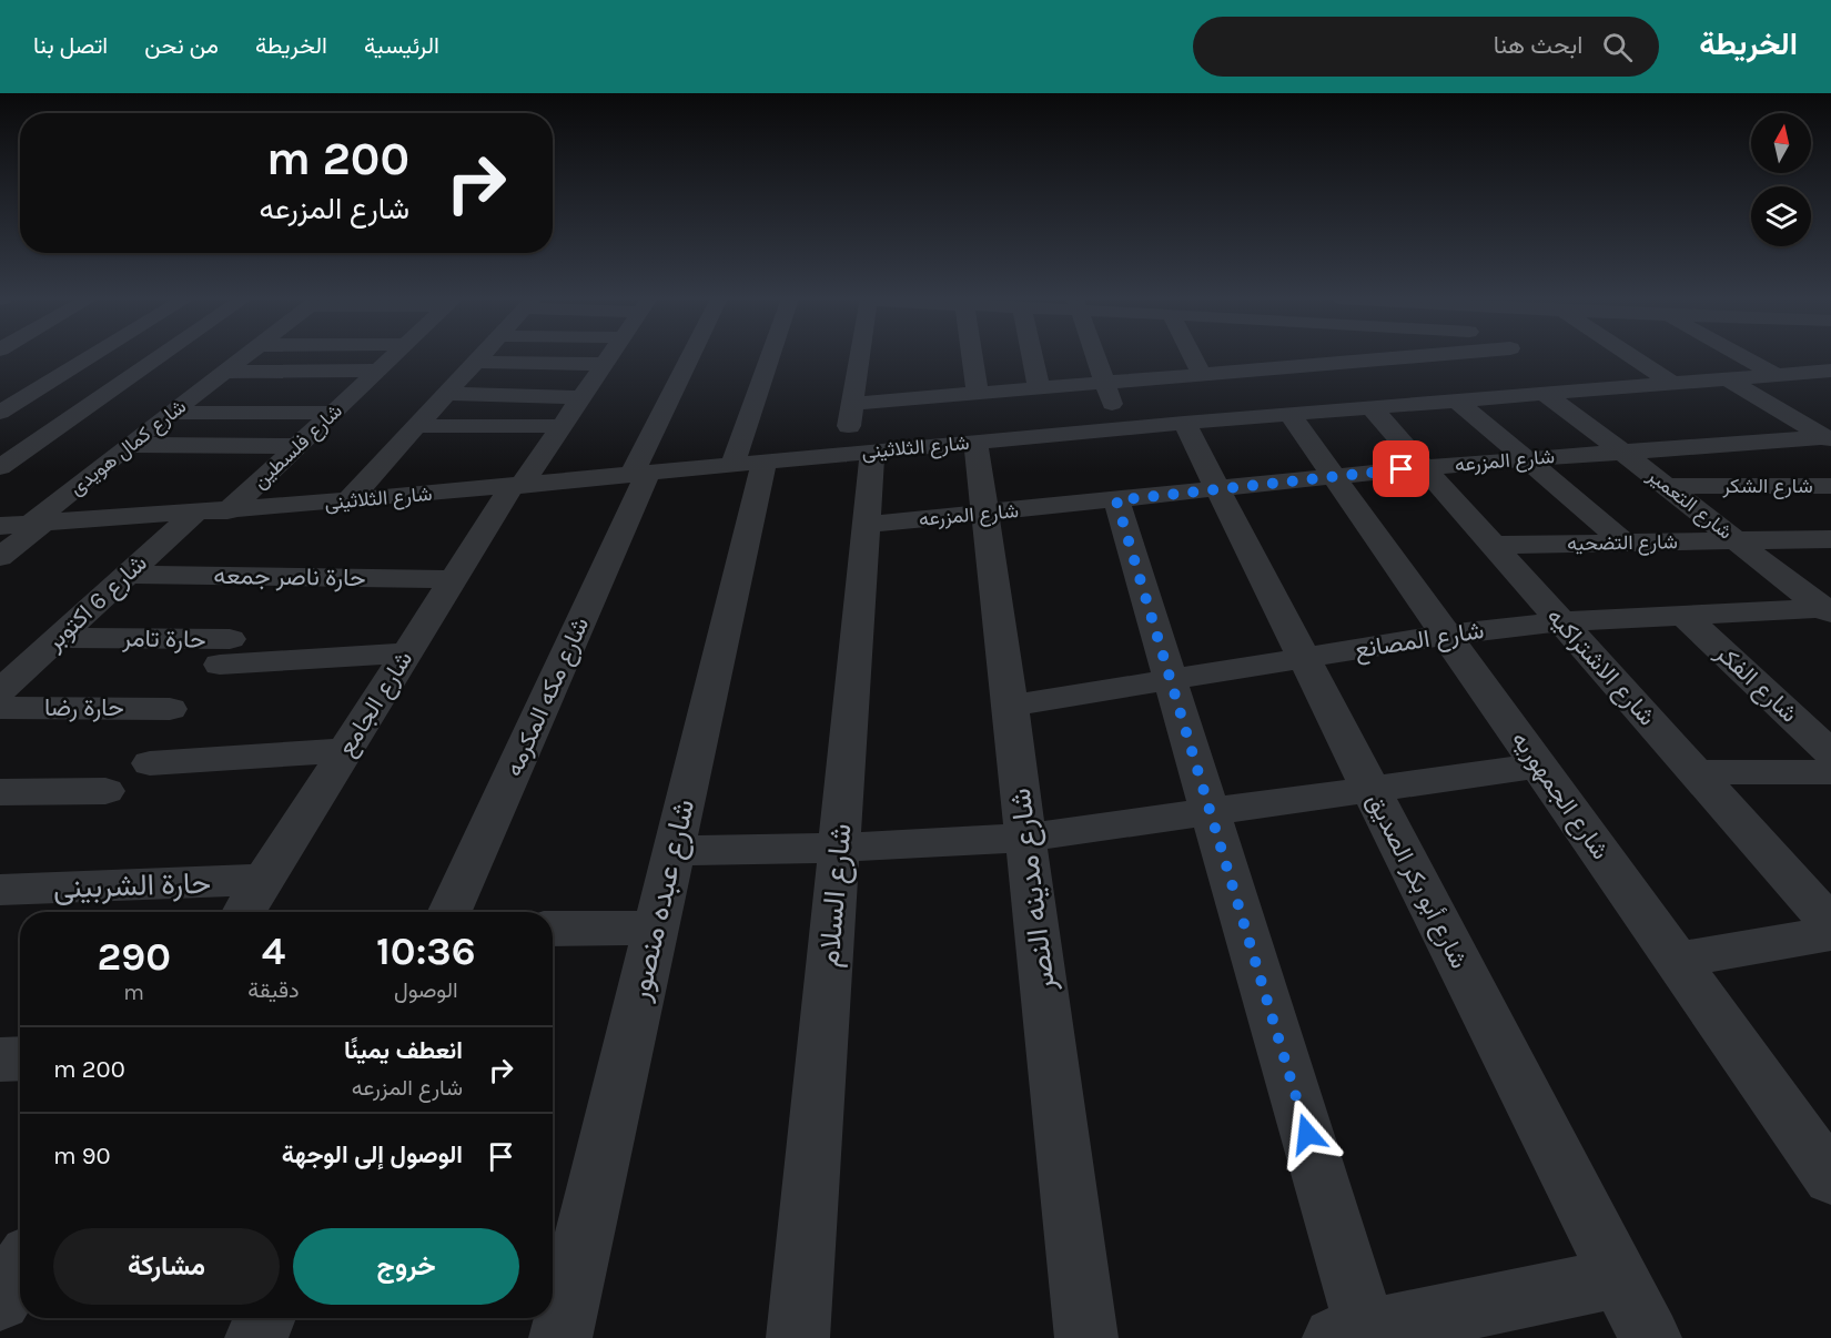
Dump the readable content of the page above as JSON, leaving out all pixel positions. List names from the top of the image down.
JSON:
{
  "streets": {
    "street": [
      "شارع فلسطين",
      "شارع كمال هويدى",
      "شارع الثلاثينى",
      "شارع المزرعه",
      "شارع الشكر",
      "شارع التعمير",
      "شارع التضحيه",
      "حارة ناصر جمعه",
      "شارع 6 اكتوبر",
      "حارة تامر",
      "شارع المصانع",
      "شارع الاشتراكيه",
      "شارع الفكر",
      "شارع مكه المكرمه",
      "شارع الجامع",
      "حارة رضا",
      "شارع الجمهوريه",
      "شارع أبو بكر الصديق",
      "حارة الشربينى",
      "شارع مدينه النصر",
      "شارع السلام",
      "شارع عبده منصور"
    ]
  },
  "crossings": [
    ["شارع فلسطين", "شارع الثلاثينى"],
    ["شارع كمال هويدى", "شارع الثلاثينى"],
    ["شارع الثلاثينى", "شارع التعمير"],
    ["شارع الثلاثينى", "شارع 6 اكتوبر"],
    ["شارع الثلاثينى", "شارع الاشتراكيه"],
    ["شارع الثلاثينى", "شارع مكه المكرمه"],
    ["شارع الثلاثينى", "شارع الجامع"],
    ["شارع الثلاثينى", "شارع الجمهوريه"],
    ["شارع الثلاثينى", "شارع أبو بكر الصديق"],
    ["شارع الثلاثينى", "شارع مدينه النصر"],
    ["شارع الثلاثينى", "شارع السلام"],
    ["شارع الثلاثينى", "شارع عبده منصور"],
    ["شارع المزرعه", "شارع التعمير"],
    ["شارع المزرعه", "شارع الاشتراكيه"],
    ["شارع المزرعه", "شارع الجمهوريه"],
    ["شارع المزرعه", "شارع أبو بكر الصديق"],
    ["شارع المزرعه", "شارع مدينه النصر"],
    ["شارع المزرعه", "شارع السلام"],
    ["شارع الشكر", "شارع التعمير"],
    ["شارع التعمير", "شارع التضحيه"],
    ["شارع التعمير", "شارع المصانع"],
    ["شارع التضحيه", "شارع الاشتراكيه"],
    ["حارة ناصر جمعه", "شارع 6 اكتوبر"],
    ["حارة ناصر جمعه", "شارع الجامع"],
    ["شارع 6 اكتوبر", "حارة تامر"],
    ["حارة تامر", "شارع الجامع"],
    ["شارع المصانع", "شارع الاشتراكيه"],
    ["شارع المصانع", "شارع الفكر"],
    ["شارع المصانع", "شارع الجمهوريه"],
    ["شارع المصانع", "شارع أبو بكر الصديق"],
    ["شارع المصانع", "شارع مدينه النصر"],
    ["شارع الجامع", "حارة الشربينى"]
  ],
  "north": "top",
  "page": {
    "header": "الخريطة",
    "search": "ابحث هنا",
    "nav": [
      "الرئيسية",
      "الخريطة",
      "من نحن",
      "اتصل بنا"
    ],
    "turn": ["200 m", "شارع المزرعه"],
    "eta": [
      "10:36",
      "الوصول",
      "4",
      "دقيقة",
      "290",
      "m"
    ],
    "list": [
      {
        "name": "انعطف يمينًا",
        "note": "شارع المزرعه",
        "value": "200 m"
      },
      {
        "name": "الوصول إلى الوجهة",
        "value": "90 m"
      }
    ],
    "buttons": ["خروج", "مشاركة"]
  }
}
